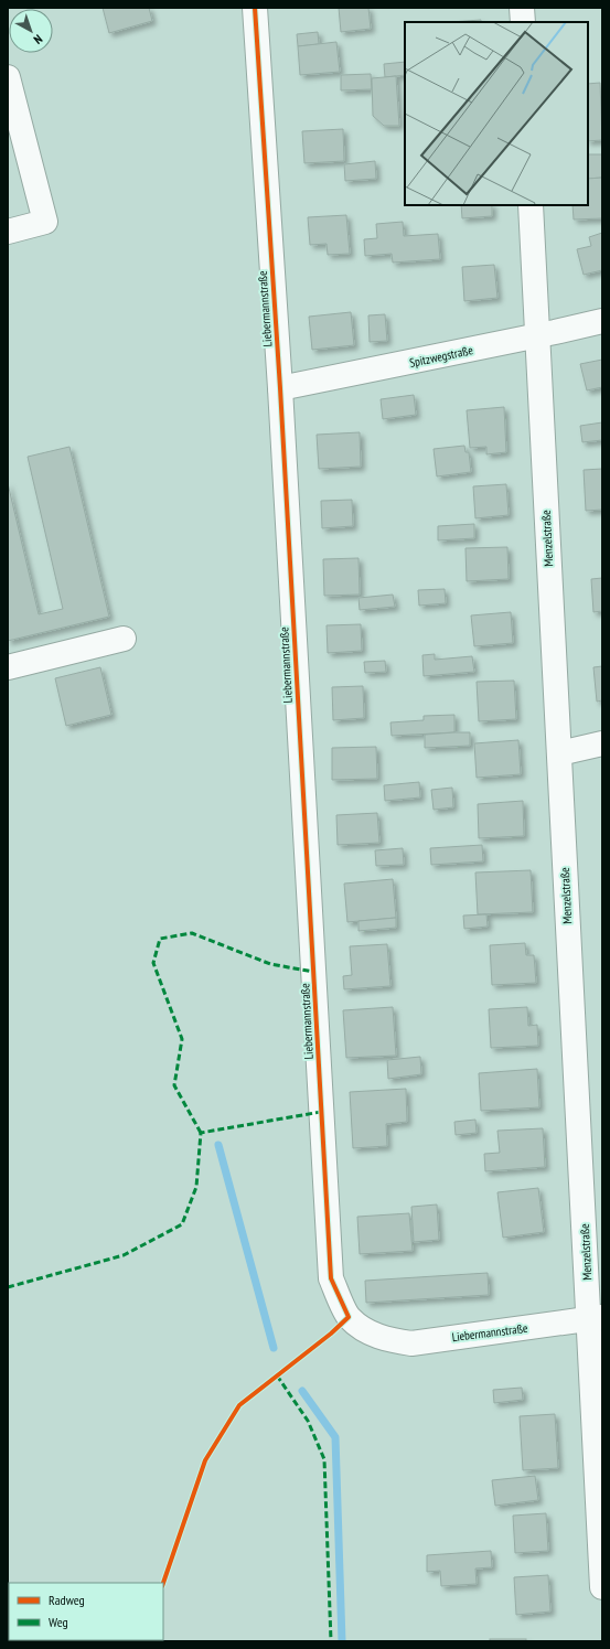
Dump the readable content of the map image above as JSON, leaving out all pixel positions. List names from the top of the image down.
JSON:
{
  "streets": {
    "street": ["Liebermannstraße", "Spitzwegstraße", "Menzelstraße"]
  },
  "crossings": [
    ["Liebermannstraße", "Spitzwegstraße"],
    ["Liebermannstraße", "Menzelstraße"],
    ["Spitzwegstraße", "Menzelstraße"]
  ],
  "legend": ["Radweg", "Weg"],
  "north": "bottom right"
}
